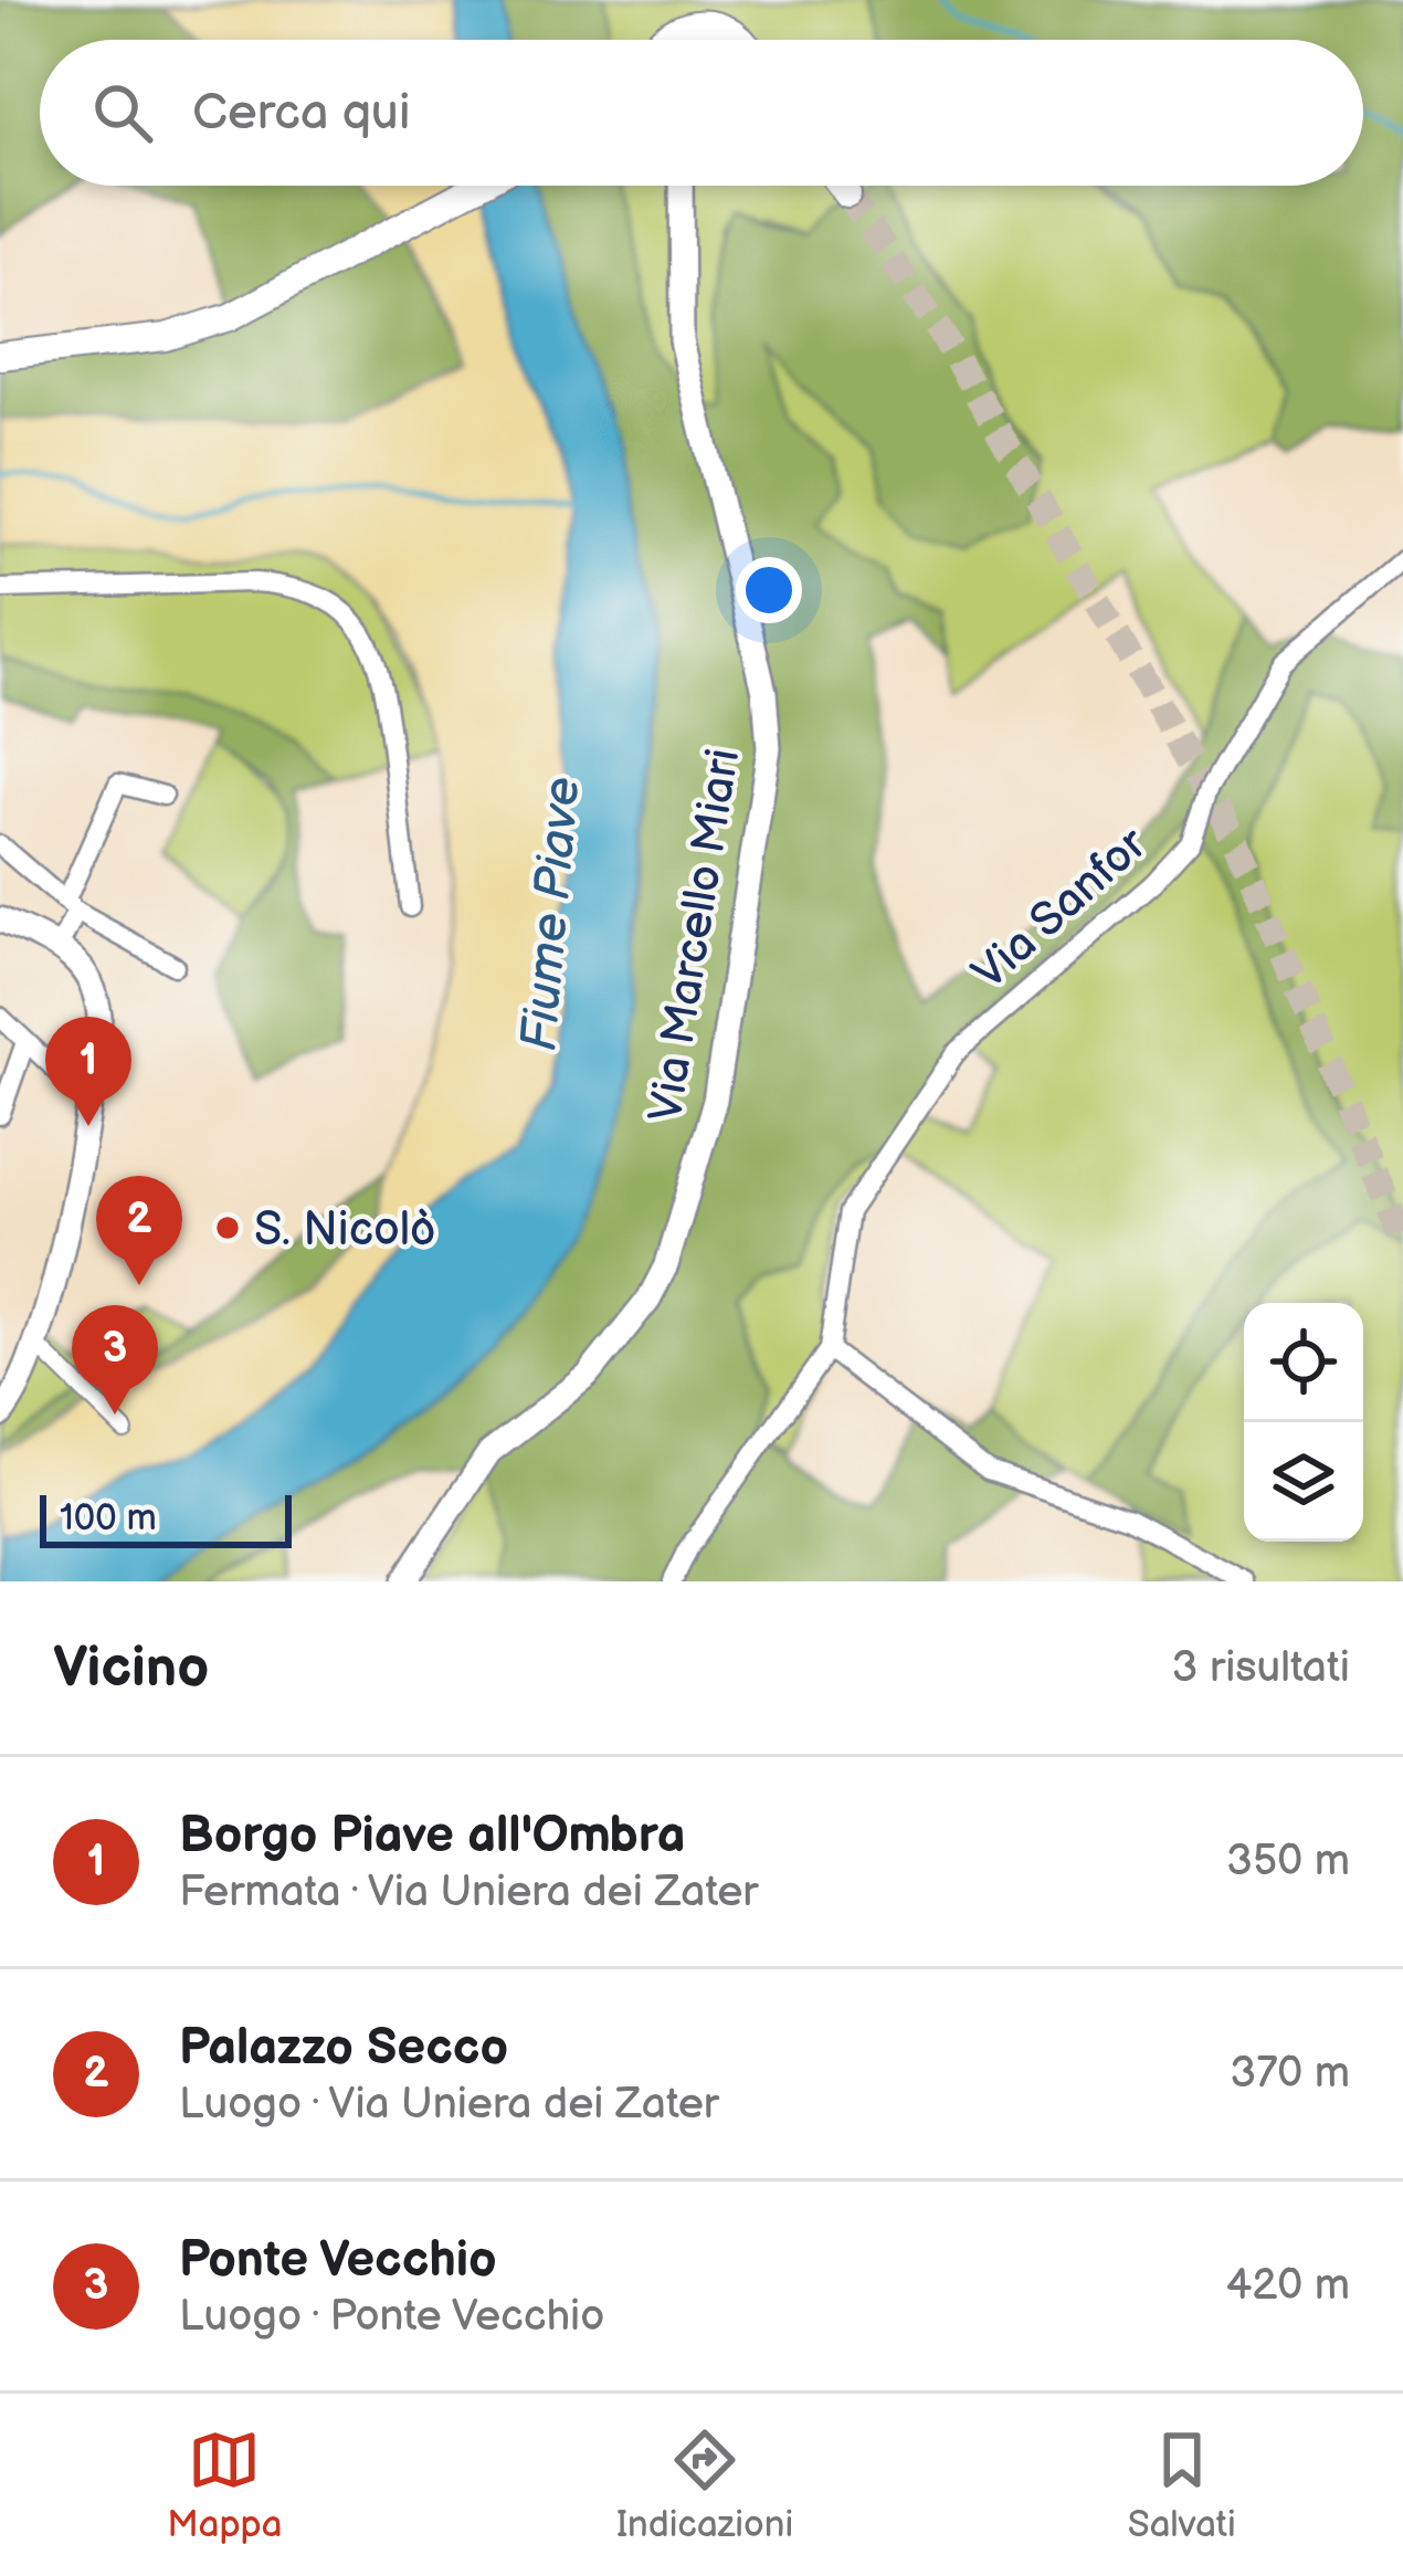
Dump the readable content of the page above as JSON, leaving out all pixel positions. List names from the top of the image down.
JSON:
{
  "streets": {
    "street": ["Via Sanfor", "Via Marcello Miari"]
  },
  "water": ["Fiume Piave"],
  "places": ["S. Nicolò"],
  "scale_bar": "100 m",
  "page": {
    "search": "Cerca qui",
    "pins": ["1", "2", "3"],
    "scale": "100 m",
    "heading": ["Vicino", "3 risultati"],
    "list": [
      {
        "mark": "1",
        "name": "Borgo Piave all'Ombra",
        "note": "Fermata · Via Uniera dei Zater",
        "value": "350 m"
      },
      {
        "mark": "2",
        "name": "Palazzo Secco",
        "note": "Luogo · Via Uniera dei Zater",
        "value": "370 m"
      },
      {
        "mark": "3",
        "name": "Ponte Vecchio",
        "note": "Luogo · Ponte Vecchio",
        "value": "420 m"
      }
    ],
    "nav": ["Mappa", "Indicazioni", "Salvati"]
  }
}
